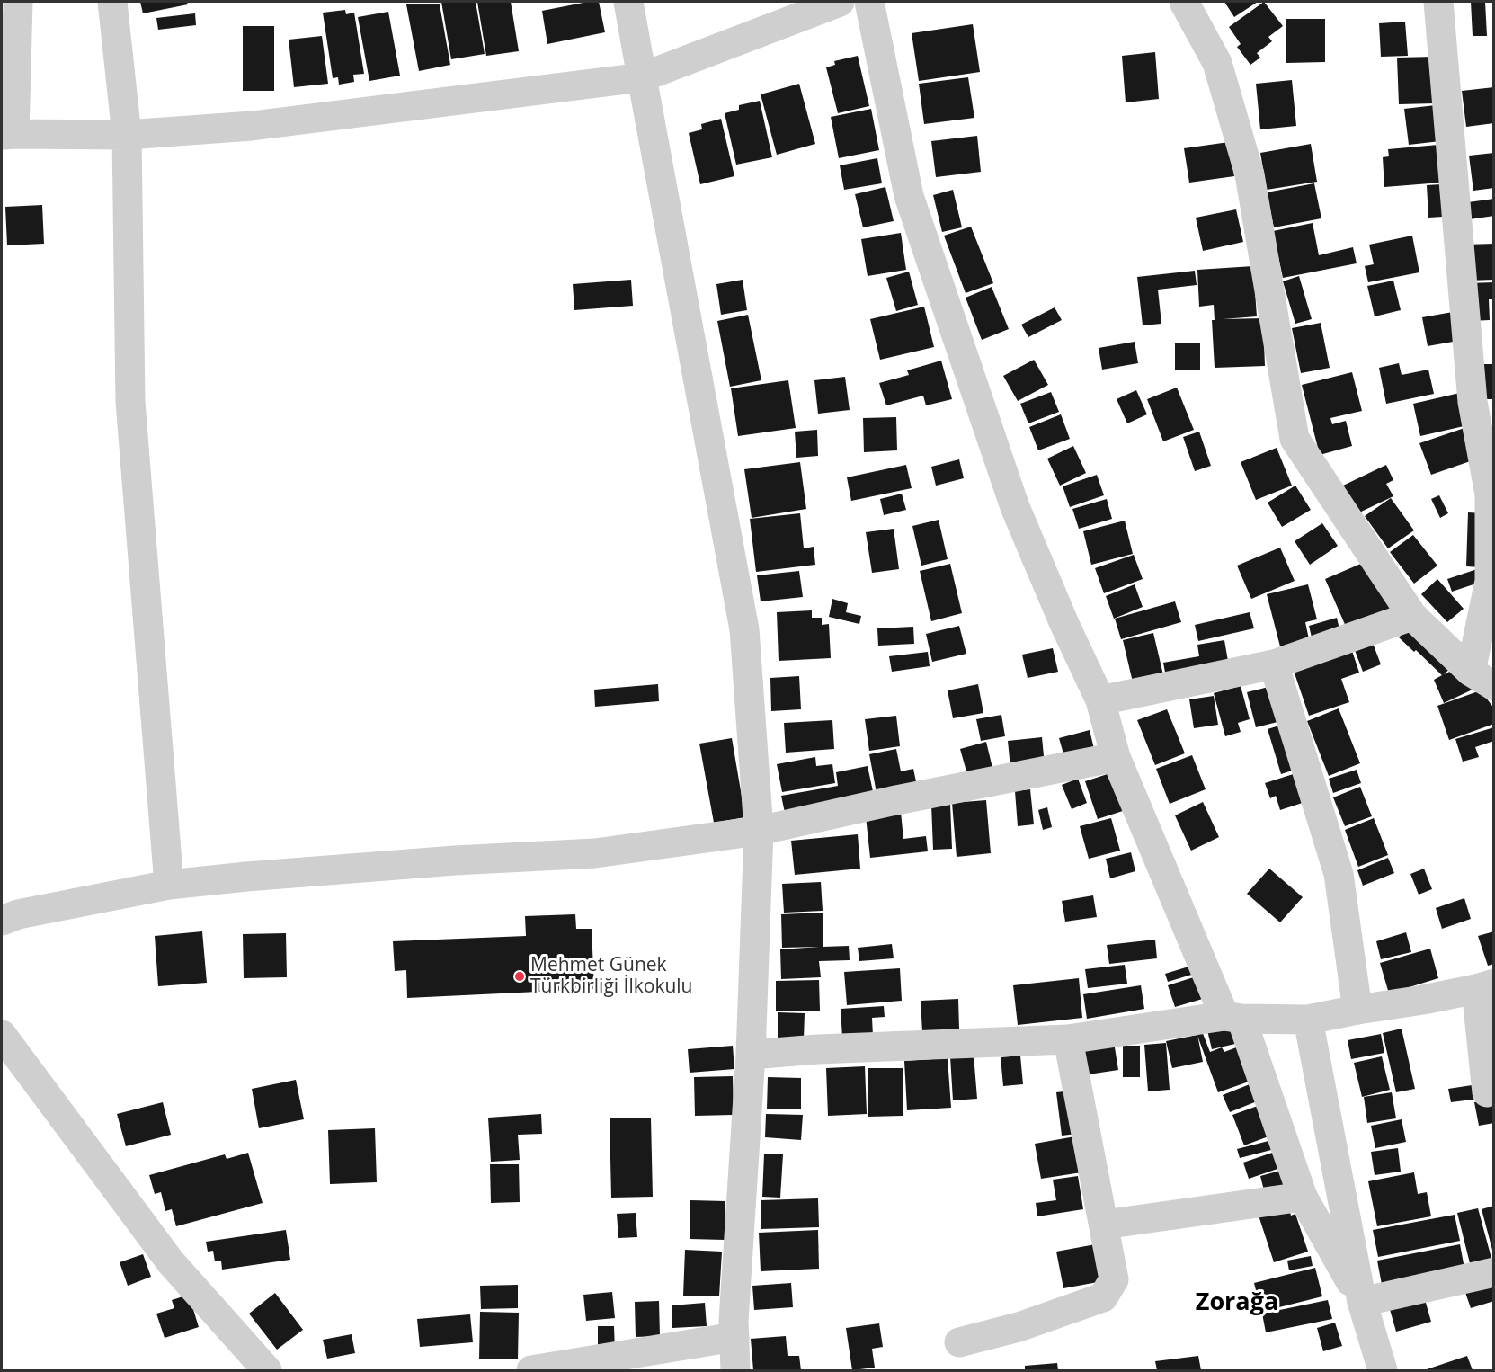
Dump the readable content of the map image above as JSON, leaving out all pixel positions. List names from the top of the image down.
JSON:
{
  "districts": ["Zorağa"],
  "places": ["Mehmet Günek Türkbirliği İlkokulu"]
}
